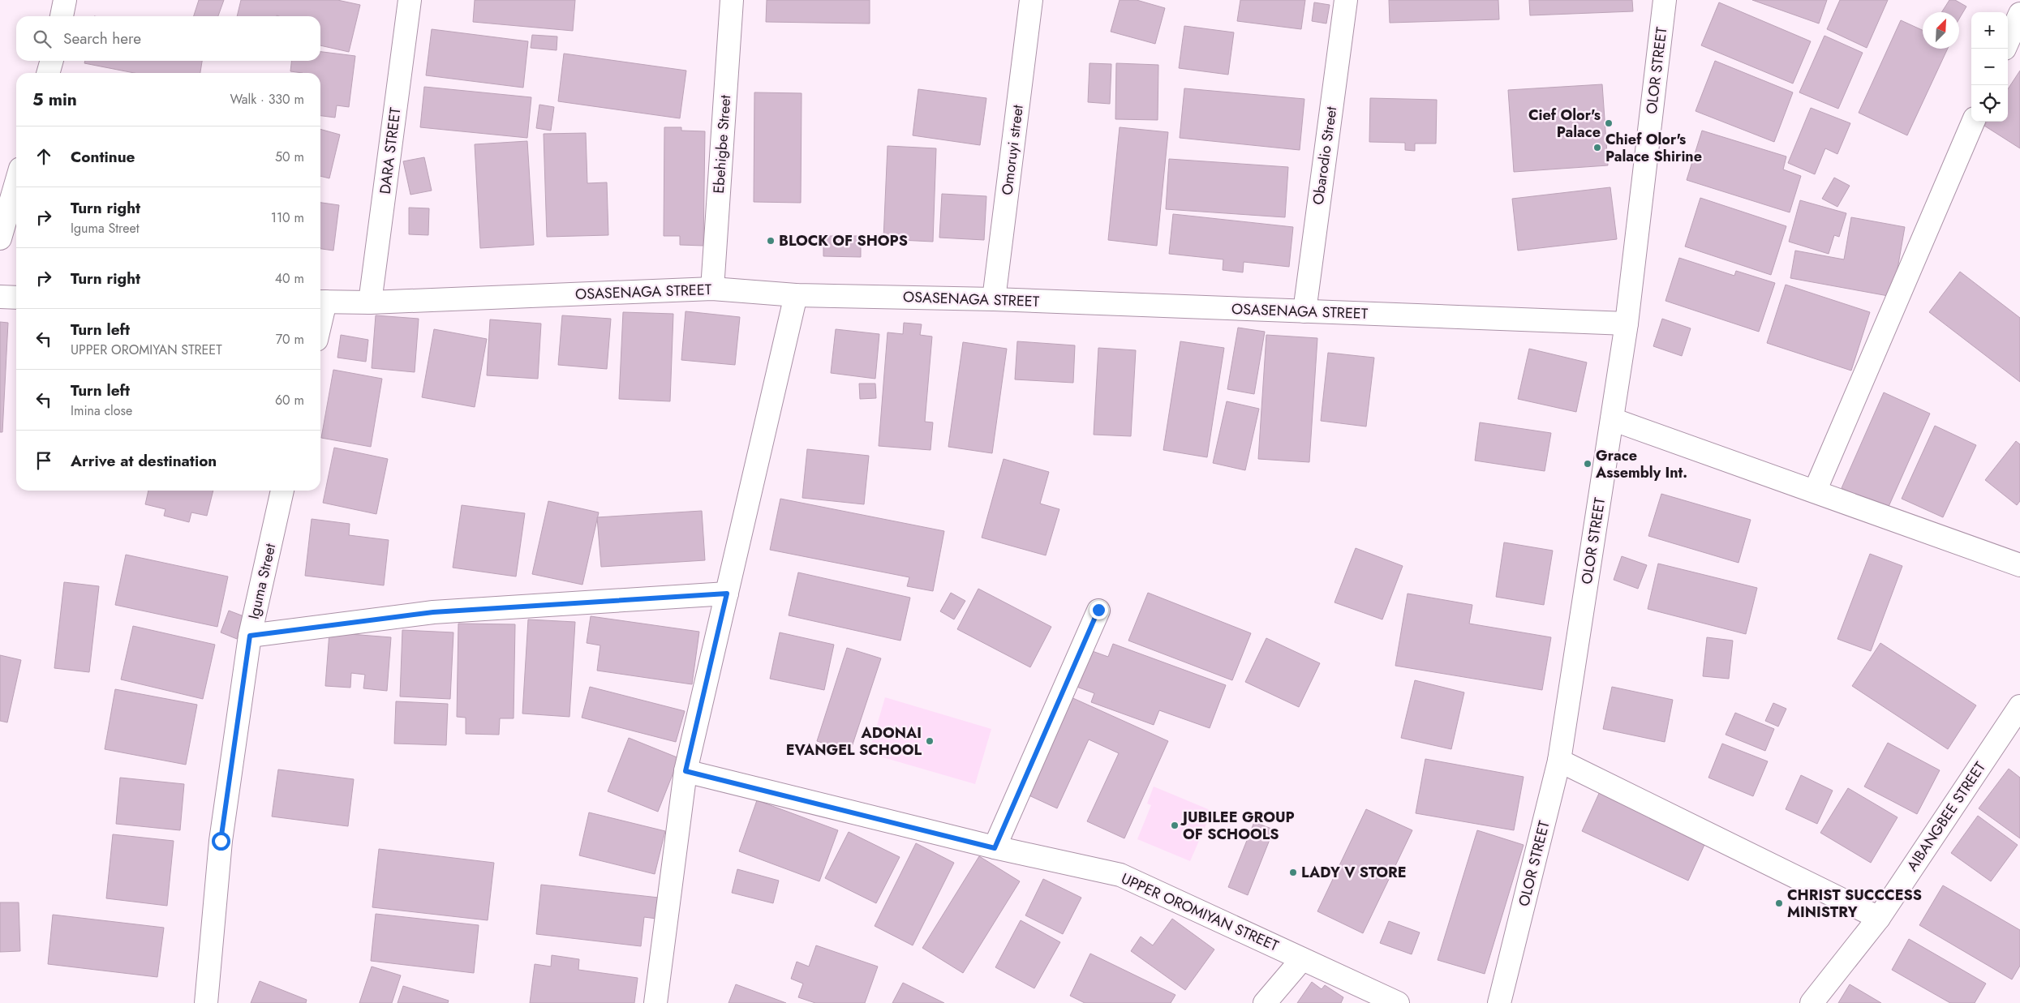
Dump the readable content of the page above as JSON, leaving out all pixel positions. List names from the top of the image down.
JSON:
{
  "streets": {
    "street": [
      "OLOR STREET",
      "Ebehigbe Street",
      "Omoruyi street",
      "DARA STREET",
      "Obarodio Street",
      "OSASENAGA STREET",
      "Iguma Street",
      "AIBANGBEE STREET",
      "UPPER OROMIYAN STREET"
    ]
  },
  "crossings": [
    ["OLOR STREET", "OSASENAGA STREET"],
    ["Ebehigbe Street", "OSASENAGA STREET"],
    ["Omoruyi street", "OSASENAGA STREET"],
    ["DARA STREET", "OSASENAGA STREET"],
    ["Obarodio Street", "OSASENAGA STREET"]
  ],
  "places": [
    "Cief Olor's Palace",
    "Chief Olor's Palace Shirine",
    "BLOCK OF SHOPS",
    "Grace Assembly Int.",
    "ADONAI EVANGEL SCHOOL",
    "JUBILEE GROUP OF SCHOOLS",
    "LADY V STORE",
    "CHRIST SUCCCESS MINISTRY"
  ],
  "north": "top right",
  "page": {
    "map_buttons": ["+", "−"],
    "search": "Search here",
    "heading": ["5 min", "Walk · 330 m"],
    "list": [
      ["Continue", "50 m"],
      ["Turn right", "Iguma Street", "110 m"],
      ["Turn right", "40 m"],
      ["Turn left", "UPPER OROMIYAN STREET", "70 m"],
      ["Turn left", "Imina close", "60 m"],
      "Arrive at destination"
    ]
  }
}
